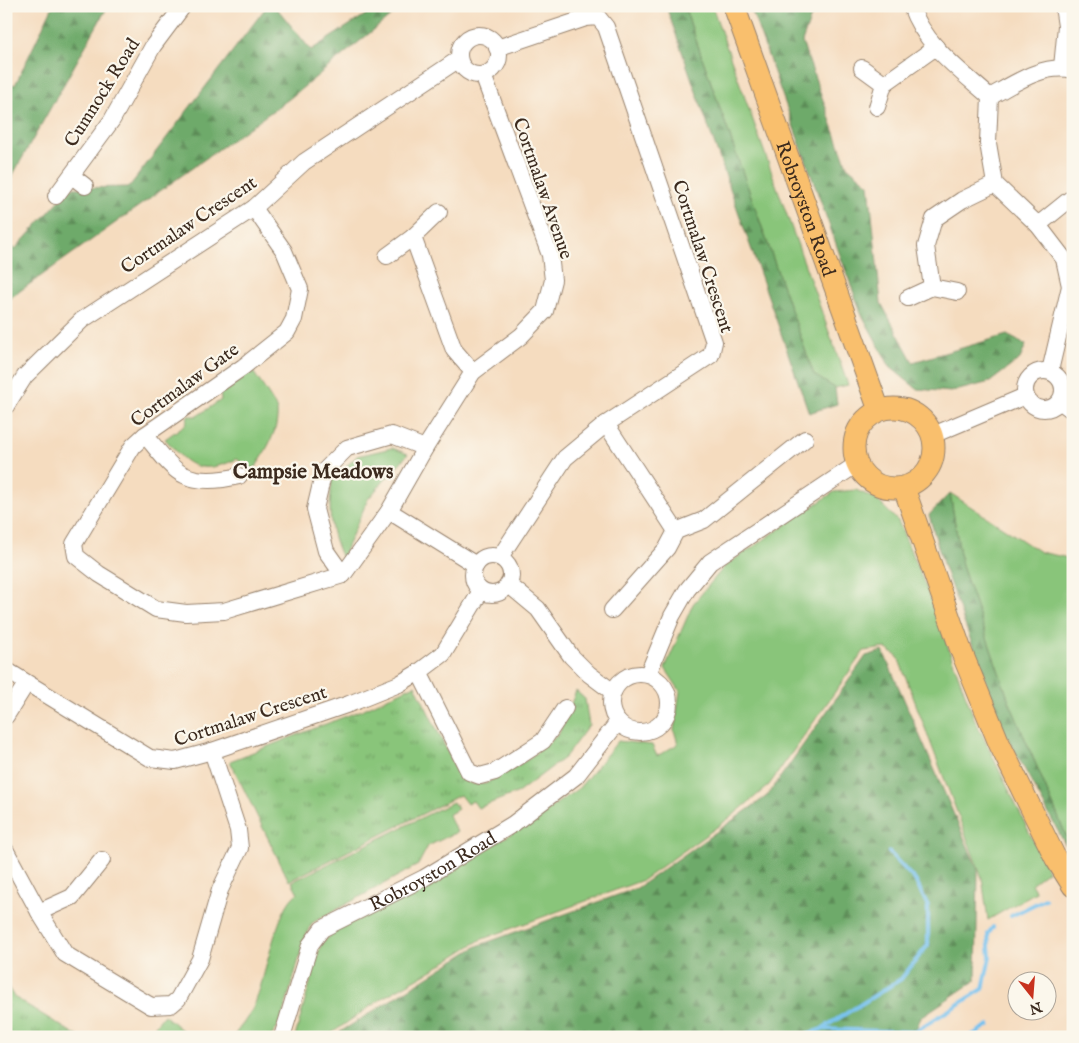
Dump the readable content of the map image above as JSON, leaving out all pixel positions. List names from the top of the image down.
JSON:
{
  "streets": {
    "main road": ["Robroyston Road"],
    "street": [
      "Cumnock Road",
      "Cortmalaw Avenue",
      "Cortmalaw Crescent",
      "Cortmalaw Gate"
    ]
  },
  "crossings": [
    ["Cortmalaw Avenue", "Cortmalaw Crescent"],
    ["Cortmalaw Crescent", "Cortmalaw Gate"]
  ],
  "districts": ["Campsie Meadows"],
  "north": "bottom"
}
